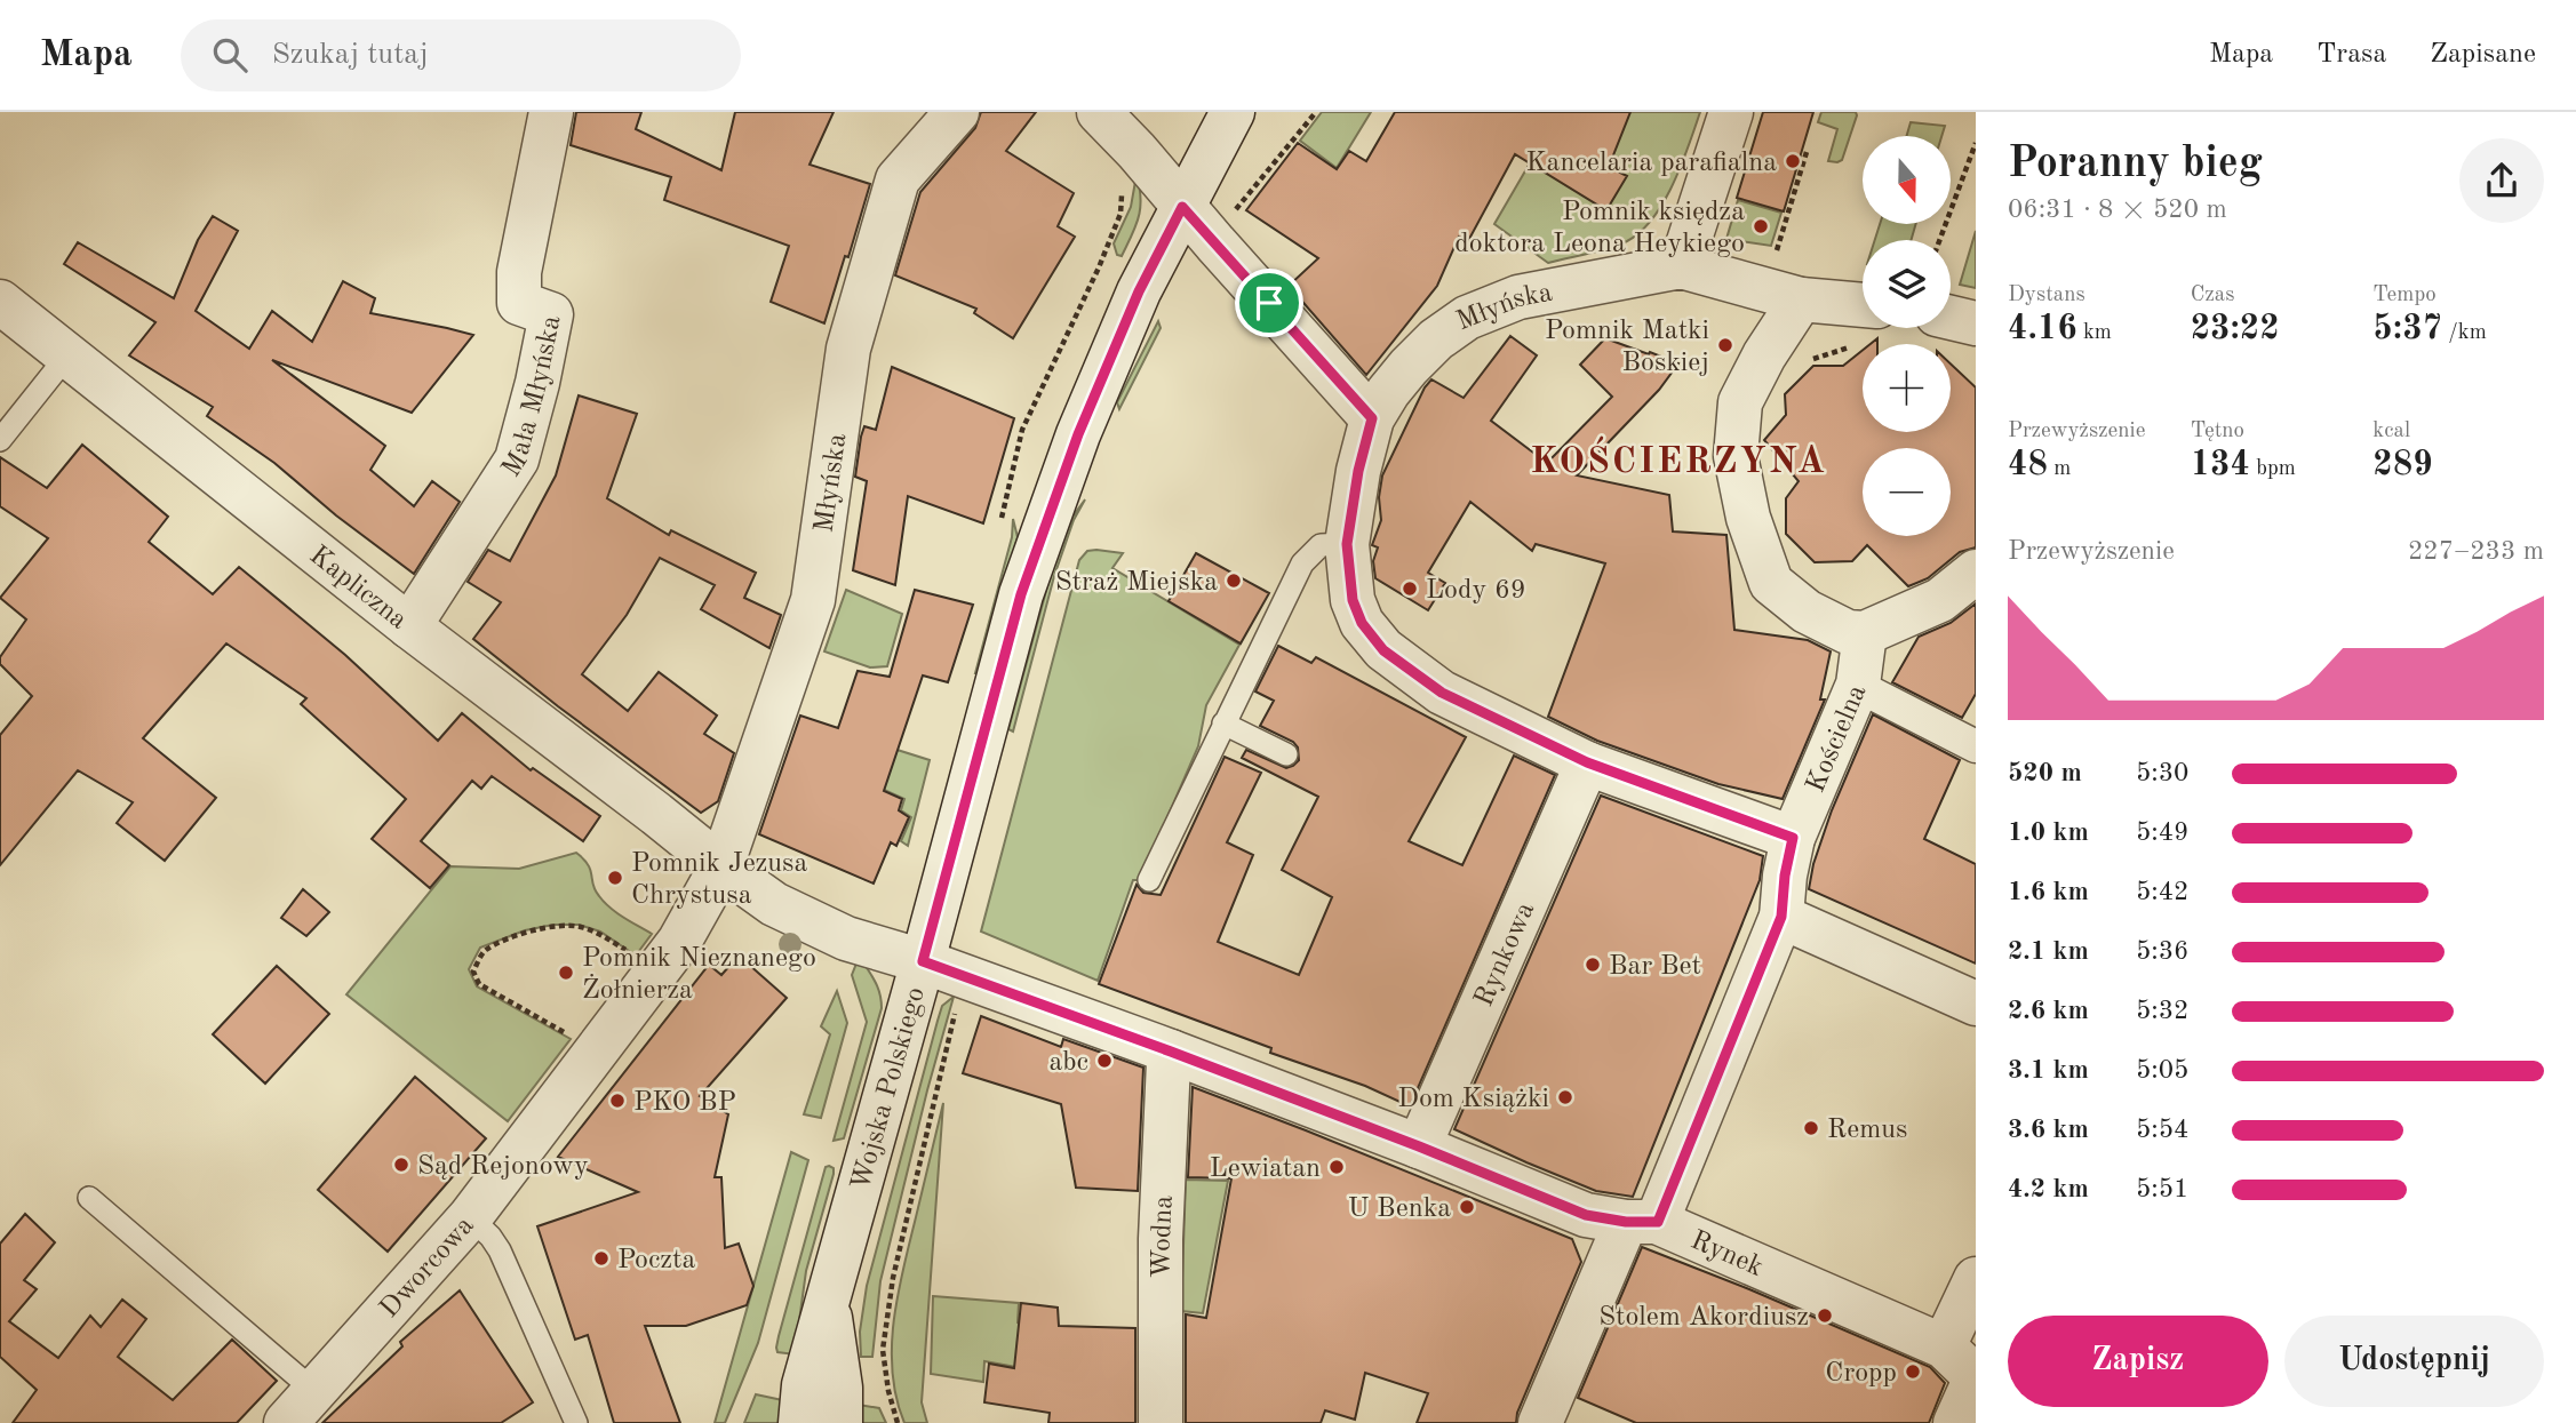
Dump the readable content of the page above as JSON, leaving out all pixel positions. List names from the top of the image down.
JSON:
{
  "streets": {
    "street": [
      "Młyńska",
      "Mała Młyńska",
      "Kapliczna",
      "Kościelna",
      "Rynkowa",
      "Wojska Polskiego",
      "Wodna",
      "Rynek",
      "Dworcowa"
    ]
  },
  "crossings": [
    ["Młyńska", "Kapliczna"],
    ["Młyńska", "Kościelna"],
    ["Młyńska", "Rynkowa"],
    ["Młyńska", "Rynek"],
    ["Młyńska", "Dworcowa"],
    ["Mała Młyńska", "Kapliczna"],
    ["Kapliczna", "Rynkowa"],
    ["Kapliczna", "Wojska Polskiego"],
    ["Kapliczna", "Wodna"],
    ["Kapliczna", "Rynek"],
    ["Kapliczna", "Dworcowa"],
    ["Kościelna", "Rynek"]
  ],
  "districts": ["KOŚCIERZYNA"],
  "places": [
    "Kancelaria parafialna",
    "Pomnik księdza doktora Leona Heykiego",
    "Pomnik Matki Boskiej",
    "Straż Miejska",
    "Lody 69",
    "Pomnik Jezusa Chrystusa",
    "Bar Bet",
    "Pomnik Nieznanego Żołnierza",
    "abc",
    "Dom Książki",
    "PKO BP",
    "Remus",
    "Sąd Rejonowy",
    "Lewiatan",
    "U Benka",
    "Poczta",
    "Stolem Akordiusz",
    "Cropp"
  ],
  "north": "bottom",
  "page": {
    "header": "Mapa",
    "search": "Szukaj tutaj",
    "nav": ["Mapa", "Trasa", "Zapisane"],
    "heading": ["Poranny bieg", "06:31 · 8 × 520 m"],
    "map_buttons": ["+", "−"],
    "stats": [
      ["Dystans", "4.16 km"],
      ["Czas", "23:22"],
      ["Tempo", "5:37 /km"],
      ["Przewyższenie", "48 m"],
      ["Tętno", "134 bpm"],
      ["kcal", "289"]
    ],
    "chart": ["Przewyższenie", "227–233 m"],
    "list": [
      {
        "name": "520 m",
        "note": "5:30"
      },
      {
        "name": "1.0 km",
        "note": "5:49"
      },
      {
        "name": "1.6 km",
        "note": "5:42"
      },
      {
        "name": "2.1 km",
        "note": "5:36"
      },
      {
        "name": "2.6 km",
        "note": "5:32"
      },
      {
        "name": "3.1 km",
        "note": "5:05"
      },
      {
        "name": "3.6 km",
        "note": "5:54"
      },
      {
        "name": "4.2 km",
        "note": "5:51"
      }
    ],
    "buttons": ["Zapisz", "Udostępnij"]
  }
}
